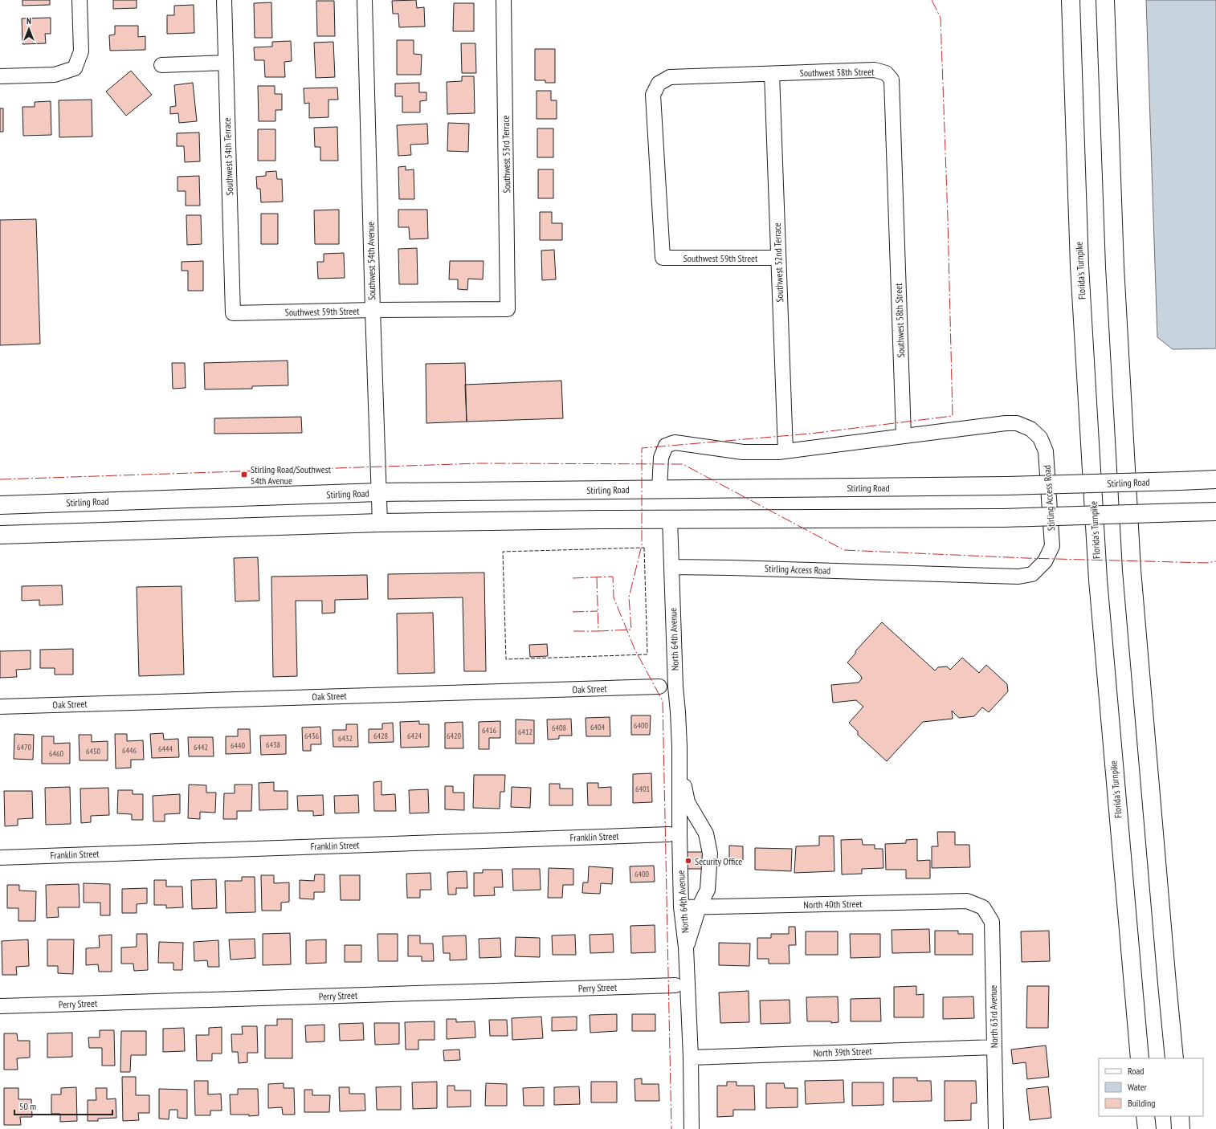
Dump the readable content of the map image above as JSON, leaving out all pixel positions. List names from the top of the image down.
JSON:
{
  "streets": {
    "main road": ["Florida's Turnpike", "Stirling Road"],
    "street": [
      "Southwest 58th Street",
      "Southwest 53rd Terrace",
      "Southwest 54th Terrace",
      "Southwest 59th Street",
      "Southwest 54th Avenue",
      "Southwest 52nd Terrace",
      "Stirling Access Road",
      "North 64th Avenue",
      "Oak Street",
      "Franklin Street",
      "North 40th Street",
      "Perry Street",
      "North 63rd Avenue",
      "North 39th Street"
    ]
  },
  "crossings": [
    ["Southwest 58th Street", "Southwest 59th Street"],
    ["Southwest 58th Street", "Southwest 52nd Terrace"],
    ["Southwest 58th Street", "Stirling Access Road"],
    ["Southwest 53rd Terrace", "Southwest 59th Street"],
    ["Southwest 54th Terrace", "Southwest 59th Street"],
    ["Southwest 59th Street", "Southwest 54th Avenue"],
    ["Southwest 59th Street", "Southwest 52nd Terrace"],
    ["Southwest 54th Avenue", "Stirling Road"],
    ["Southwest 52nd Terrace", "Stirling Access Road"],
    ["Stirling Road", "Stirling Access Road"],
    ["Stirling Access Road", "North 64th Avenue"],
    ["North 64th Avenue", "North 40th Street"],
    ["North 64th Avenue", "North 39th Street"],
    ["North 40th Street", "North 63rd Avenue"],
    ["North 63rd Avenue", "North 39th Street"]
  ],
  "places": {
    "transit": ["Stirling Road/Southwest 54th Avenue"],
    "other": ["Security Office"]
  },
  "house_numbers": [
    "6400",
    "6404",
    "6408",
    "6416",
    "6412",
    "6436",
    "6428",
    "6424",
    "6420",
    "6432",
    "6438",
    "6440",
    "6470",
    "6442",
    "6444",
    "6446",
    "6450",
    "6460",
    "6401",
    "6400"
  ],
  "legend": ["Road", "Water", "Building"],
  "scale_bar": "50 m",
  "north": "top"
}
